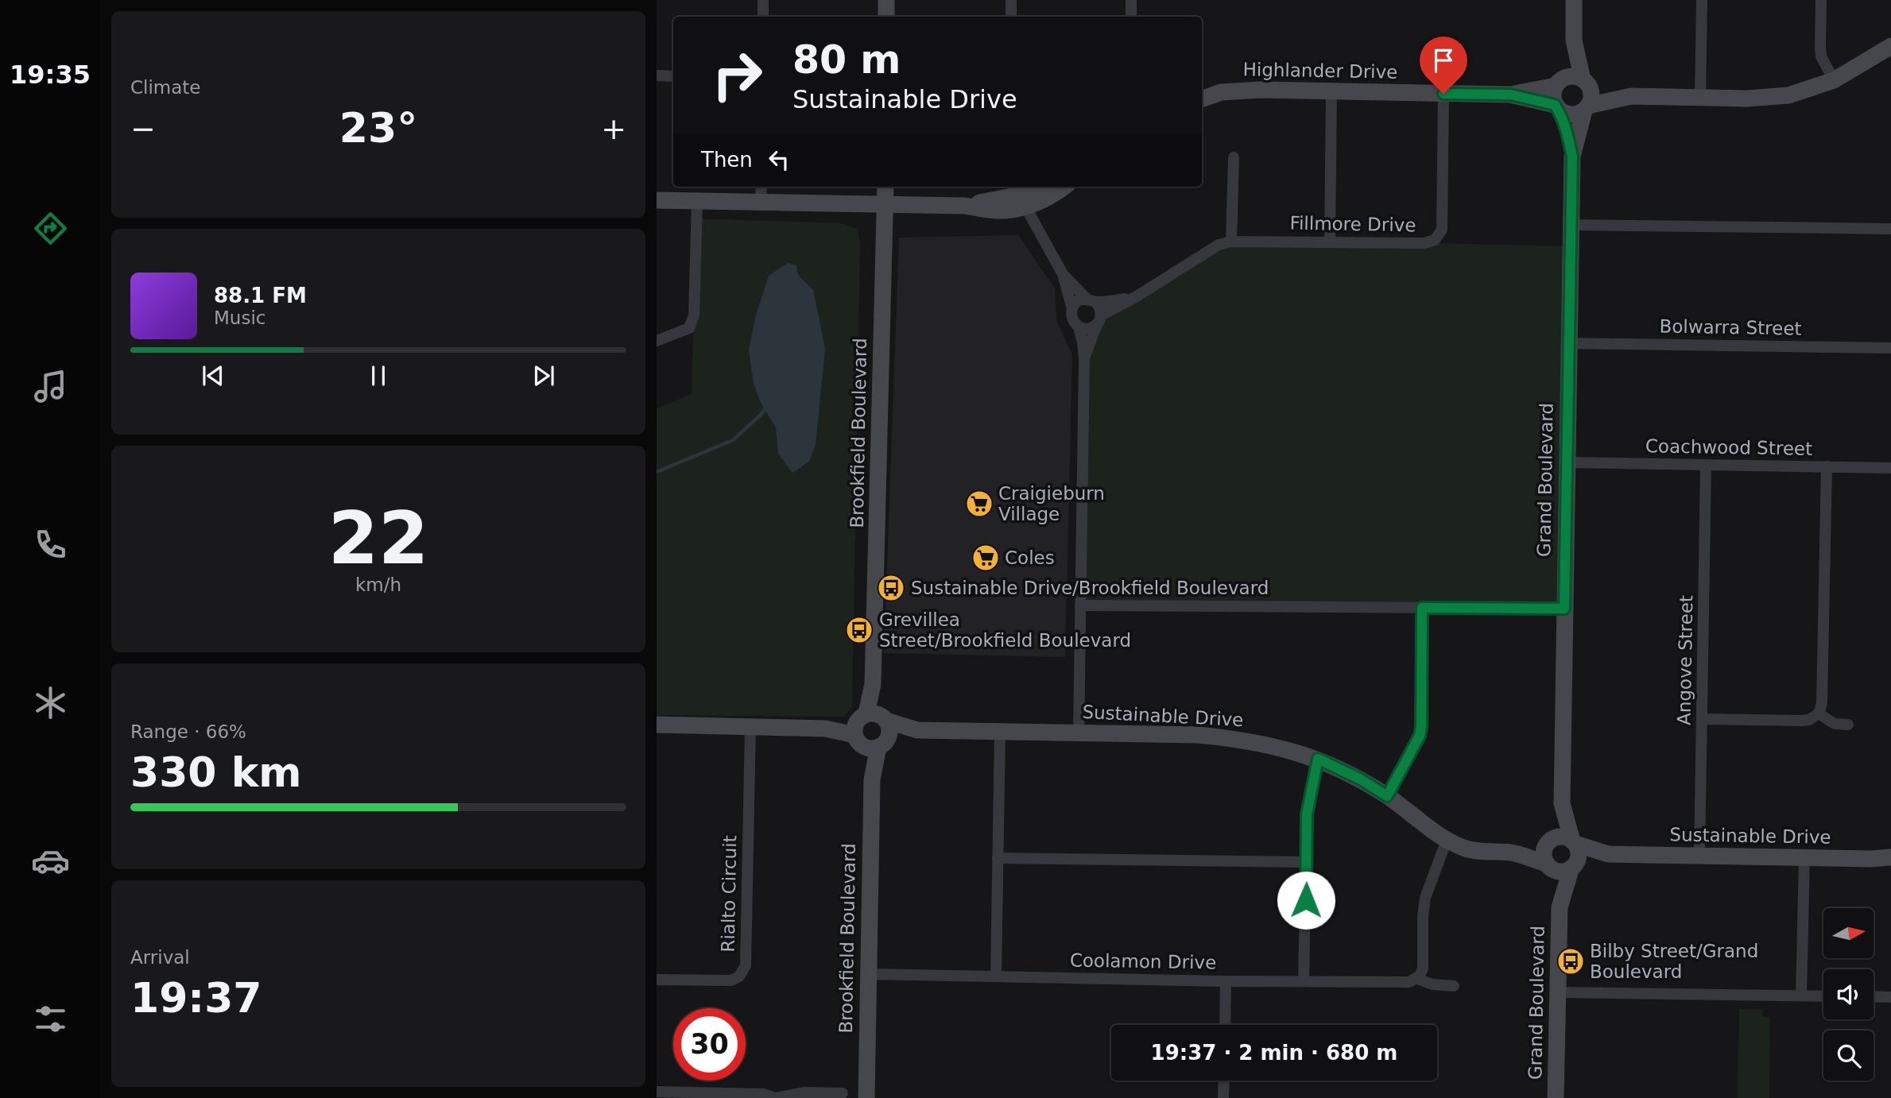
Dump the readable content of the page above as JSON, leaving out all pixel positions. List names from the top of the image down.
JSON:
{
  "streets": {
    "street": [
      "Highlander Drive",
      "Fillmore Drive",
      "Bolwarra Street",
      "Brookfield Boulevard",
      "Coachwood Street",
      "Grand Boulevard",
      "Angove Street",
      "Sustainable Drive",
      "Rialto Circuit",
      "Coolamon Drive"
    ]
  },
  "crossings": [
    ["Highlander Drive", "Fillmore Drive"],
    ["Highlander Drive", "Grand Boulevard"],
    ["Bolwarra Street", "Grand Boulevard"],
    ["Brookfield Boulevard", "Sustainable Drive"],
    ["Brookfield Boulevard", "Coolamon Drive"],
    ["Coachwood Street", "Grand Boulevard"],
    ["Coachwood Street", "Angove Street"],
    ["Grand Boulevard", "Sustainable Drive"],
    ["Angove Street", "Sustainable Drive"],
    ["Sustainable Drive", "Rialto Circuit"]
  ],
  "places": {
    "supermarket": ["Craigieburn Village", "Coles"],
    "bus stop": ["Sustainable Drive/Brookfield Boulevard", "Grevillea Street/Brookfield Boulevard", "Bilby Street/Grand Boulevard"]
  },
  "north": "right",
  "page": {
    "tabs": "19:35",
    "tile": [
      "Climate",
      ["22", "km/h"],
      ["Range · 66%", "330 km"],
      ["Arrival", "19:37"]
    ],
    "turn": ["80 m", "Sustainable Drive"],
    "heat": ["−", "23°", "+"],
    "then": "Then",
    "song": ["88.1 FM", "Music"],
    "limit": "30",
    "trip": "19:37 · 2 min · 680 m"
  }
}
